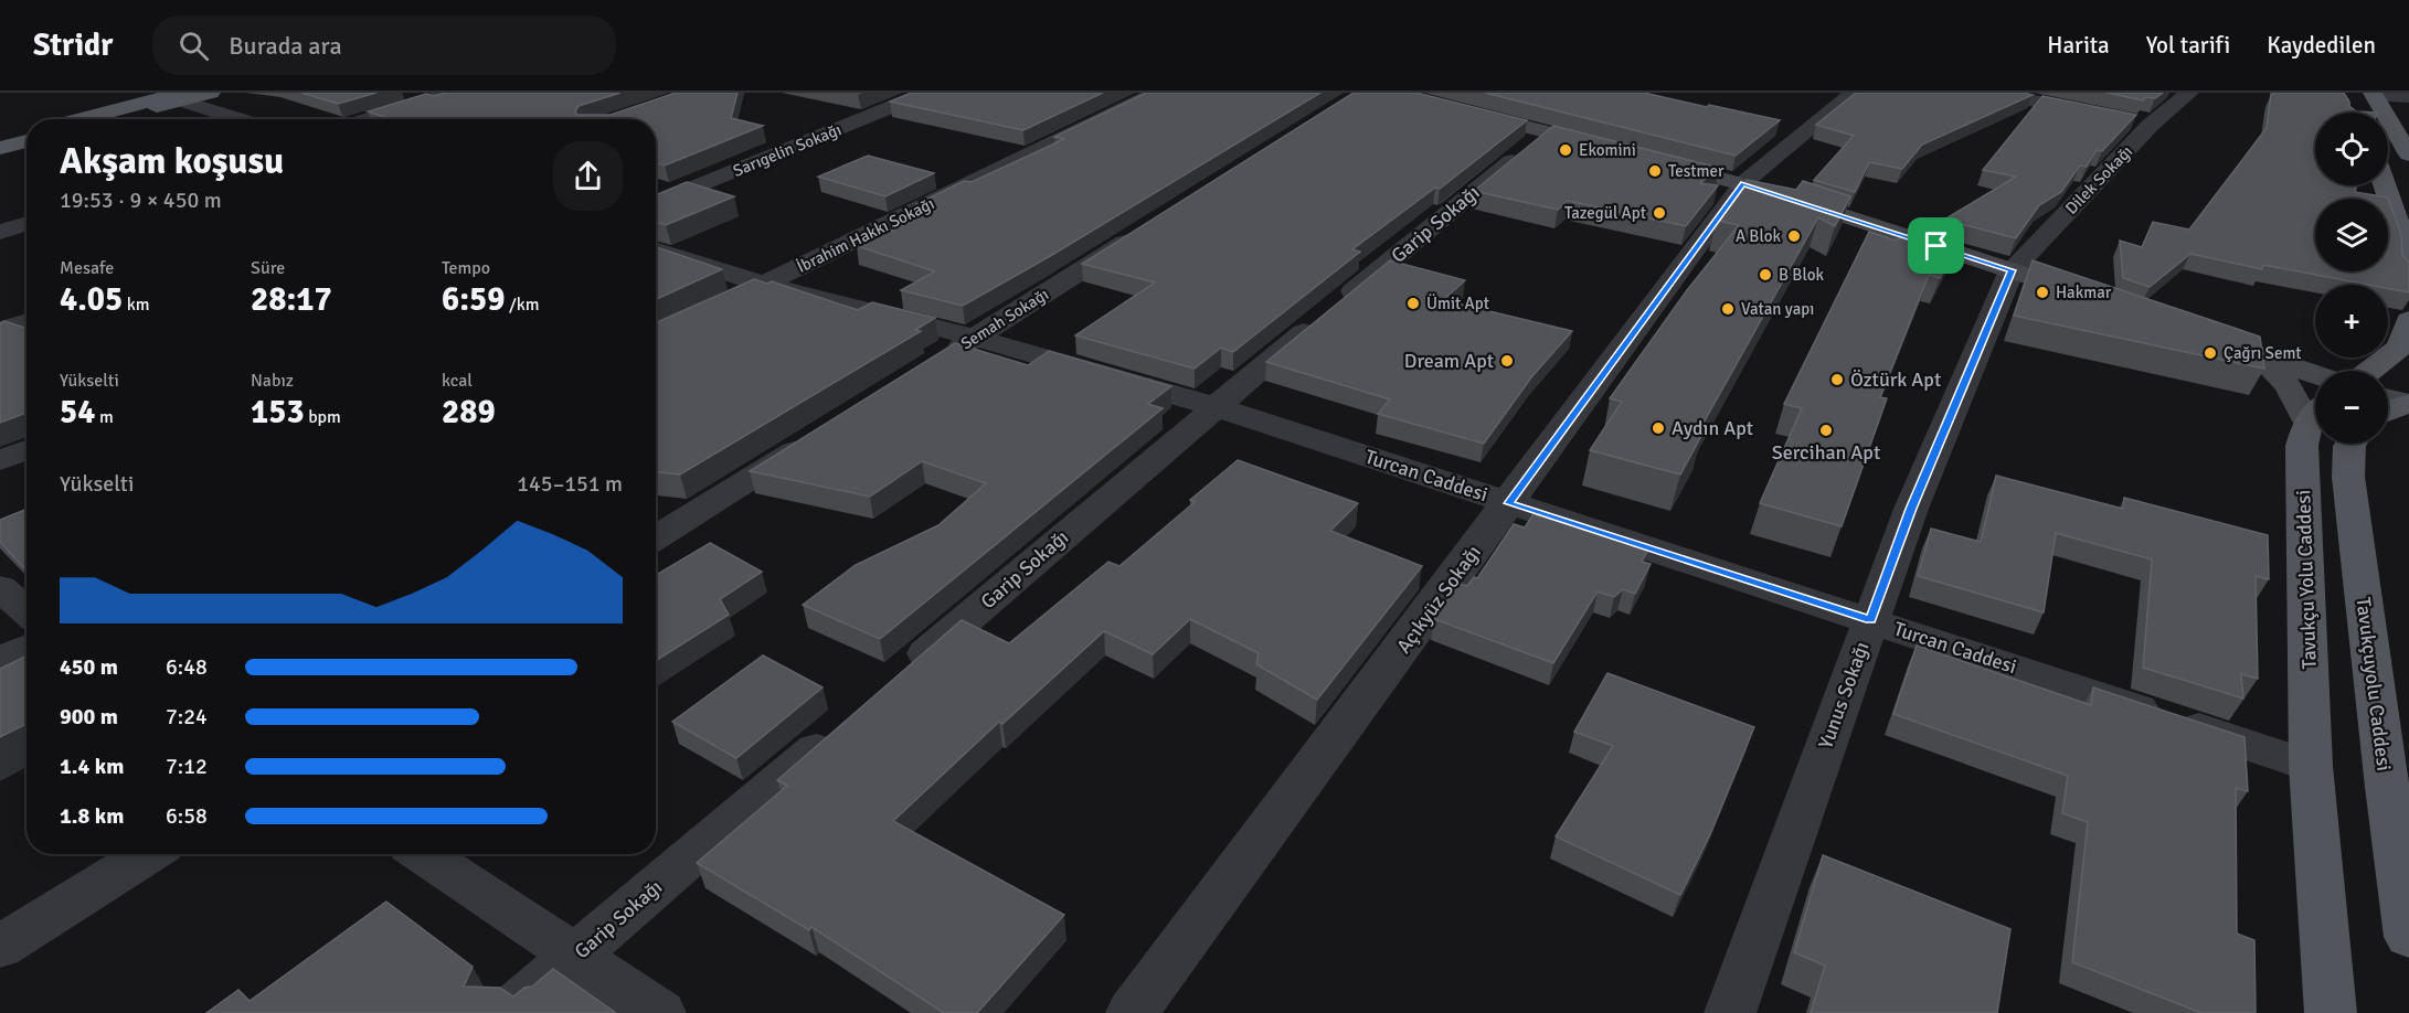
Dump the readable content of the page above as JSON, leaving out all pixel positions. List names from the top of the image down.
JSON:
{
  "streets": {
    "main road": ["Tavukçu Yolu Caddesi", "Tavukçuyolu Caddesi"],
    "street": [
      "Sarıgelin Sokağı",
      "Dilek Sokağı",
      "Garip Sokağı",
      "İbrahim Hakkı Sokağı",
      "Semah Sokağı",
      "Turcan Caddesi",
      "Açıkyüz Sokağı",
      "Yunus Sokağı"
    ]
  },
  "crossings": [
    ["Dilek Sokağı", "Yunus Sokağı"],
    ["Garip Sokağı", "Turcan Caddesi"],
    ["İbrahim Hakkı Sokağı", "Turcan Caddesi"],
    ["Semah Sokağı", "Turcan Caddesi"],
    ["Turcan Caddesi", "Tavukçu Yolu Caddesi"],
    ["Turcan Caddesi", "Açıkyüz Sokağı"],
    ["Turcan Caddesi", "Yunus Sokağı"]
  ],
  "places": [
    "Ekomini",
    "Testmer",
    "Tazegül Apt",
    "A Blok",
    "B Blok",
    "Hakmar",
    "Ümit Apt",
    "Vatan yapı",
    "Çağrı Semt",
    "Dream Apt",
    "Öztürk Apt",
    "Aydın Apt",
    "Sercihan Apt"
  ],
  "page": {
    "header": "Stridr",
    "search": "Burada ara",
    "nav": ["Harita", "Yol tarifi", "Kaydedilen"],
    "map_buttons": ["+", "−"],
    "heading": ["Akşam koşusu", "19:53 · 9 × 450 m"],
    "stats": [
      ["Mesafe", "4.05 km"],
      ["Süre", "28:17"],
      ["Tempo", "6:59 /km"],
      ["Yükselti", "54 m"],
      ["Nabız", "153 bpm"],
      ["kcal", "289"]
    ],
    "chart": ["Yükselti", "145–151 m"],
    "list": [
      {
        "name": "450 m",
        "note": "6:48"
      },
      {
        "name": "900 m",
        "note": "7:24"
      },
      {
        "name": "1.4 km",
        "note": "7:12"
      },
      {
        "name": "1.8 km",
        "note": "6:58"
      }
    ]
  }
}
